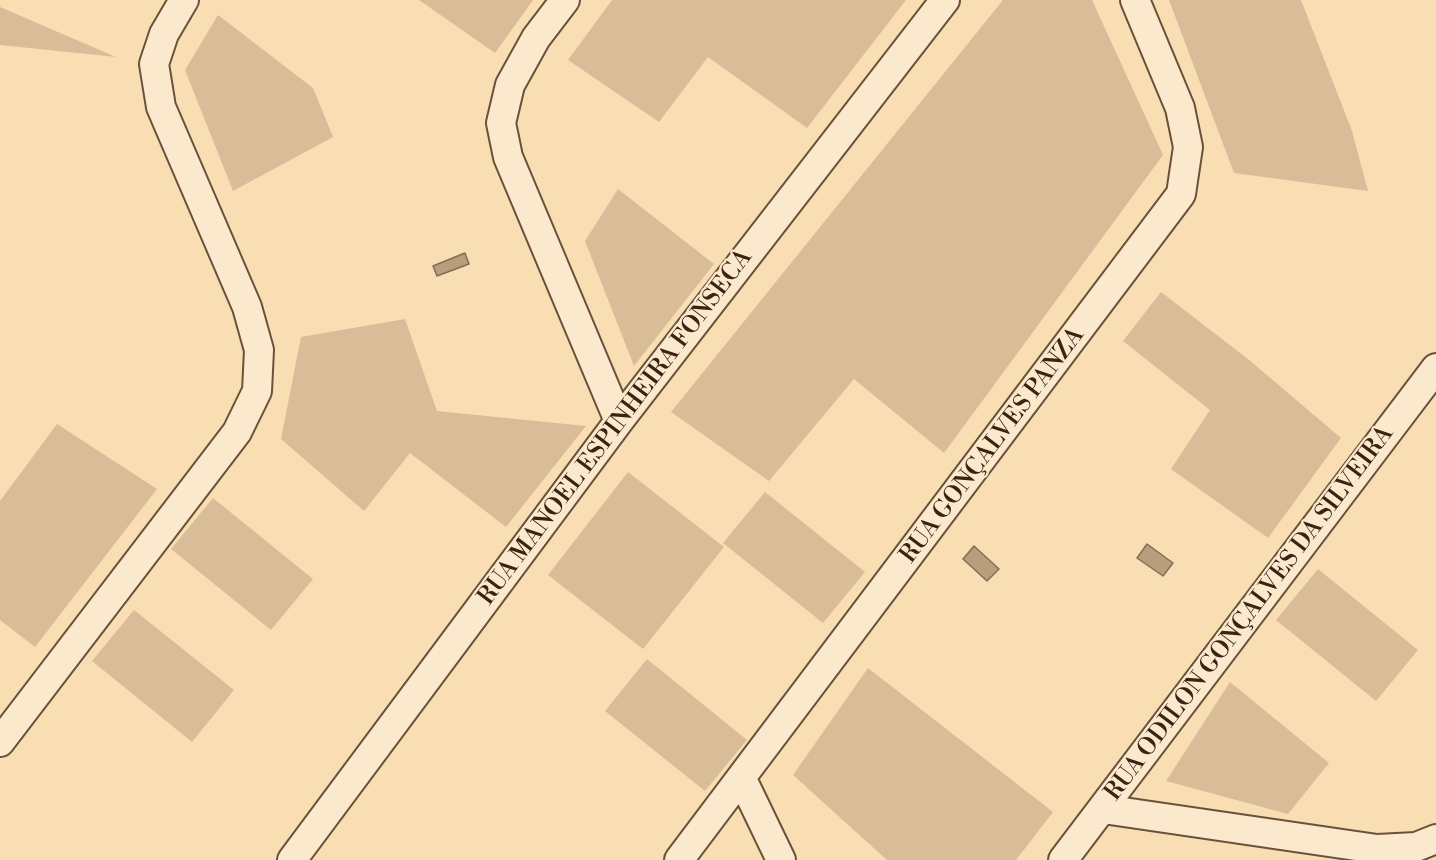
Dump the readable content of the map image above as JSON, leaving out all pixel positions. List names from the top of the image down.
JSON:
{
  "streets": {
    "street": ["RUA MANOEL ESPINHEIRA FONSECA", "RUA GONÇALVES PANZA", "RUA ODILON GONÇALVES DA SILVEIRA"]
  }
}
